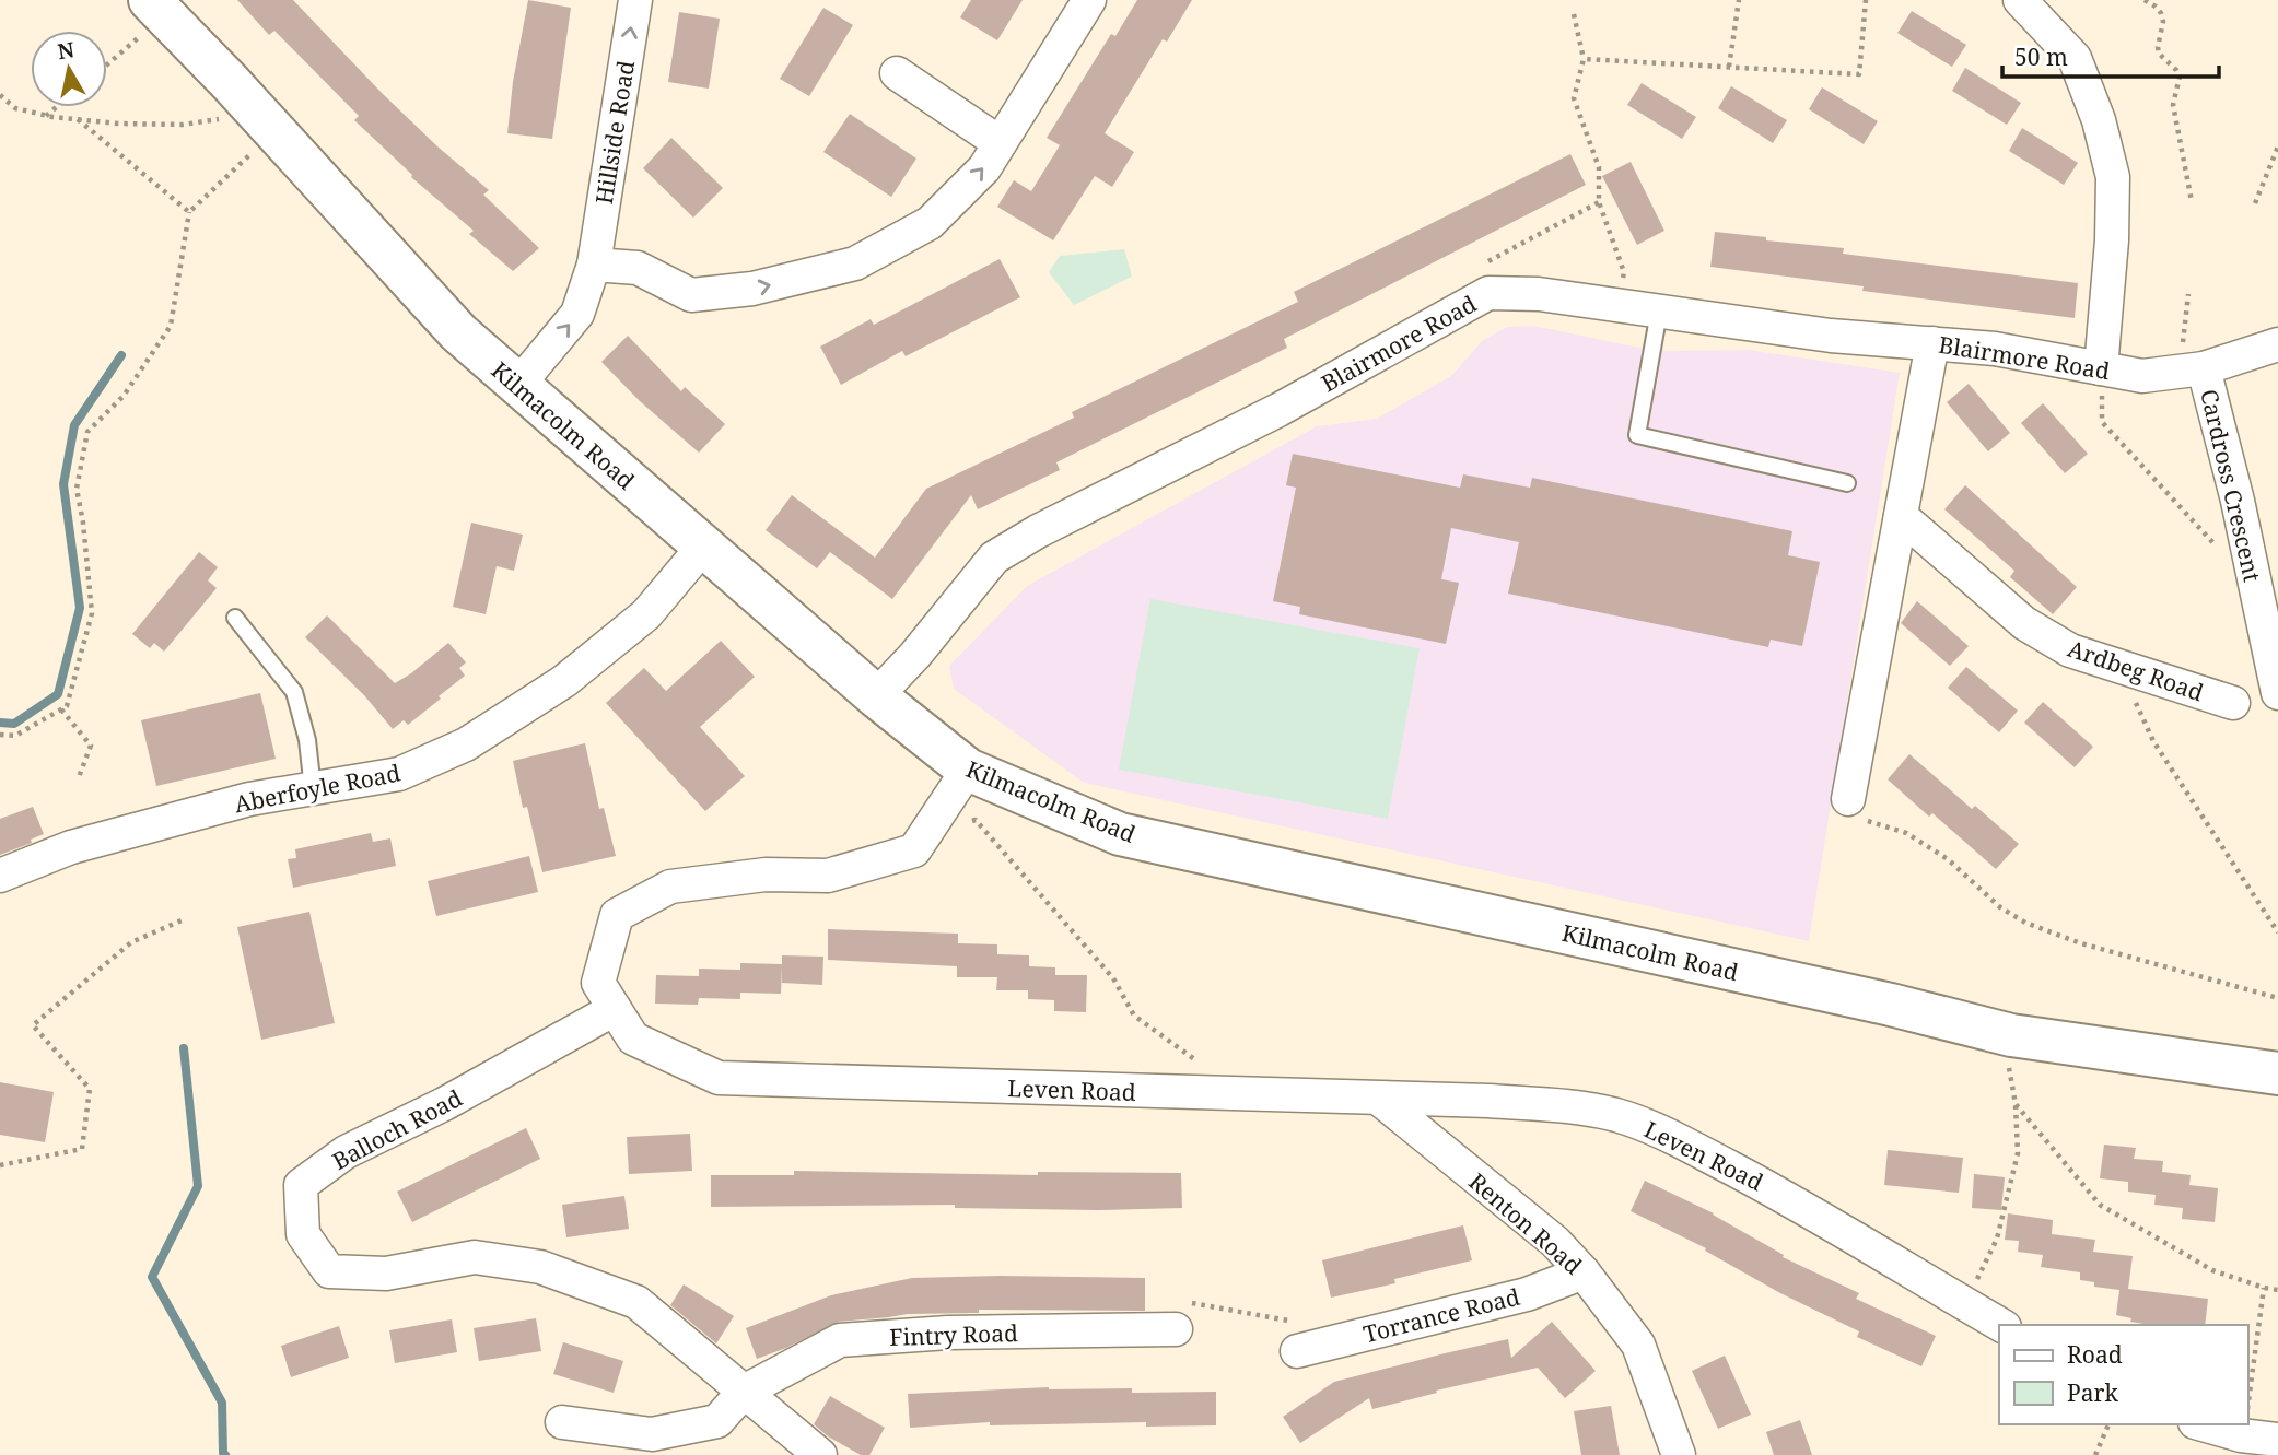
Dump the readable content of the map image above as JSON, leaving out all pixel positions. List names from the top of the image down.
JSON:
{
  "streets": {
    "main road": ["Kilmacolm Road"],
    "street": [
      "Hillside Road",
      "Blairmore Road",
      "Cardross Crescent",
      "Ardbeg Road",
      "Aberfoyle Road",
      "Leven Road",
      "Balloch Road",
      "Renton Road",
      "Torrance Road",
      "Fintry Road"
    ]
  },
  "crossings": [
    ["Hillside Road", "Kilmacolm Road"],
    ["Blairmore Road", "Kilmacolm Road"],
    ["Blairmore Road", "Cardross Crescent"],
    ["Kilmacolm Road", "Aberfoyle Road"],
    ["Kilmacolm Road", "Leven Road"],
    ["Leven Road", "Balloch Road"],
    ["Leven Road", "Renton Road"],
    ["Balloch Road", "Fintry Road"],
    ["Renton Road", "Torrance Road"]
  ],
  "one_way": ["Hillside Road"],
  "legend": ["Road", "Park"],
  "scale_bar": "50 m",
  "north": "top"
}
